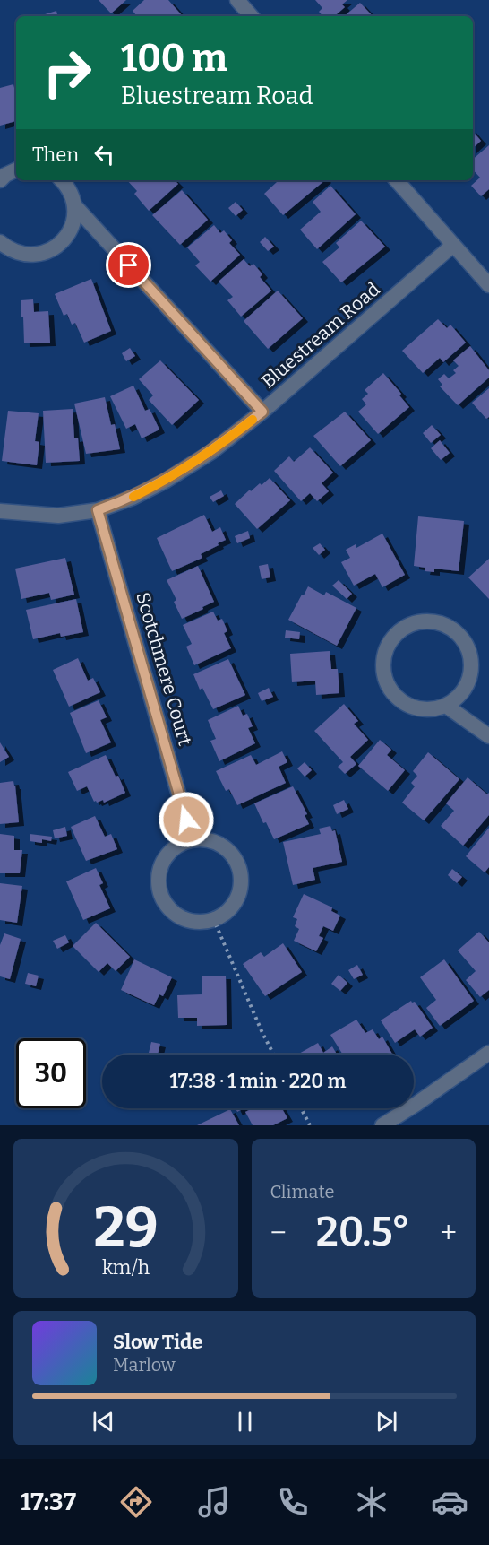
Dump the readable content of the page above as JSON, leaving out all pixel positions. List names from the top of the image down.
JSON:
{
  "streets": {
    "street": ["Bluestream Road", "Scotchmere Court"]
  },
  "crossings": [
    ["Bluestream Road", "Scotchmere Court"]
  ],
  "page": {
    "turn": ["100 m", "Bluestream Road"],
    "then": "Then",
    "limit": "30",
    "trip": "17:38 · 1 min · 220 m",
    "tile": "Climate",
    "heat": ["−", "20.5°", "+"],
    "song": ["Slow Tide", "Marlow"],
    "tabs": "17:37",
    "gauge": ["29", "km/h"]
  }
}
